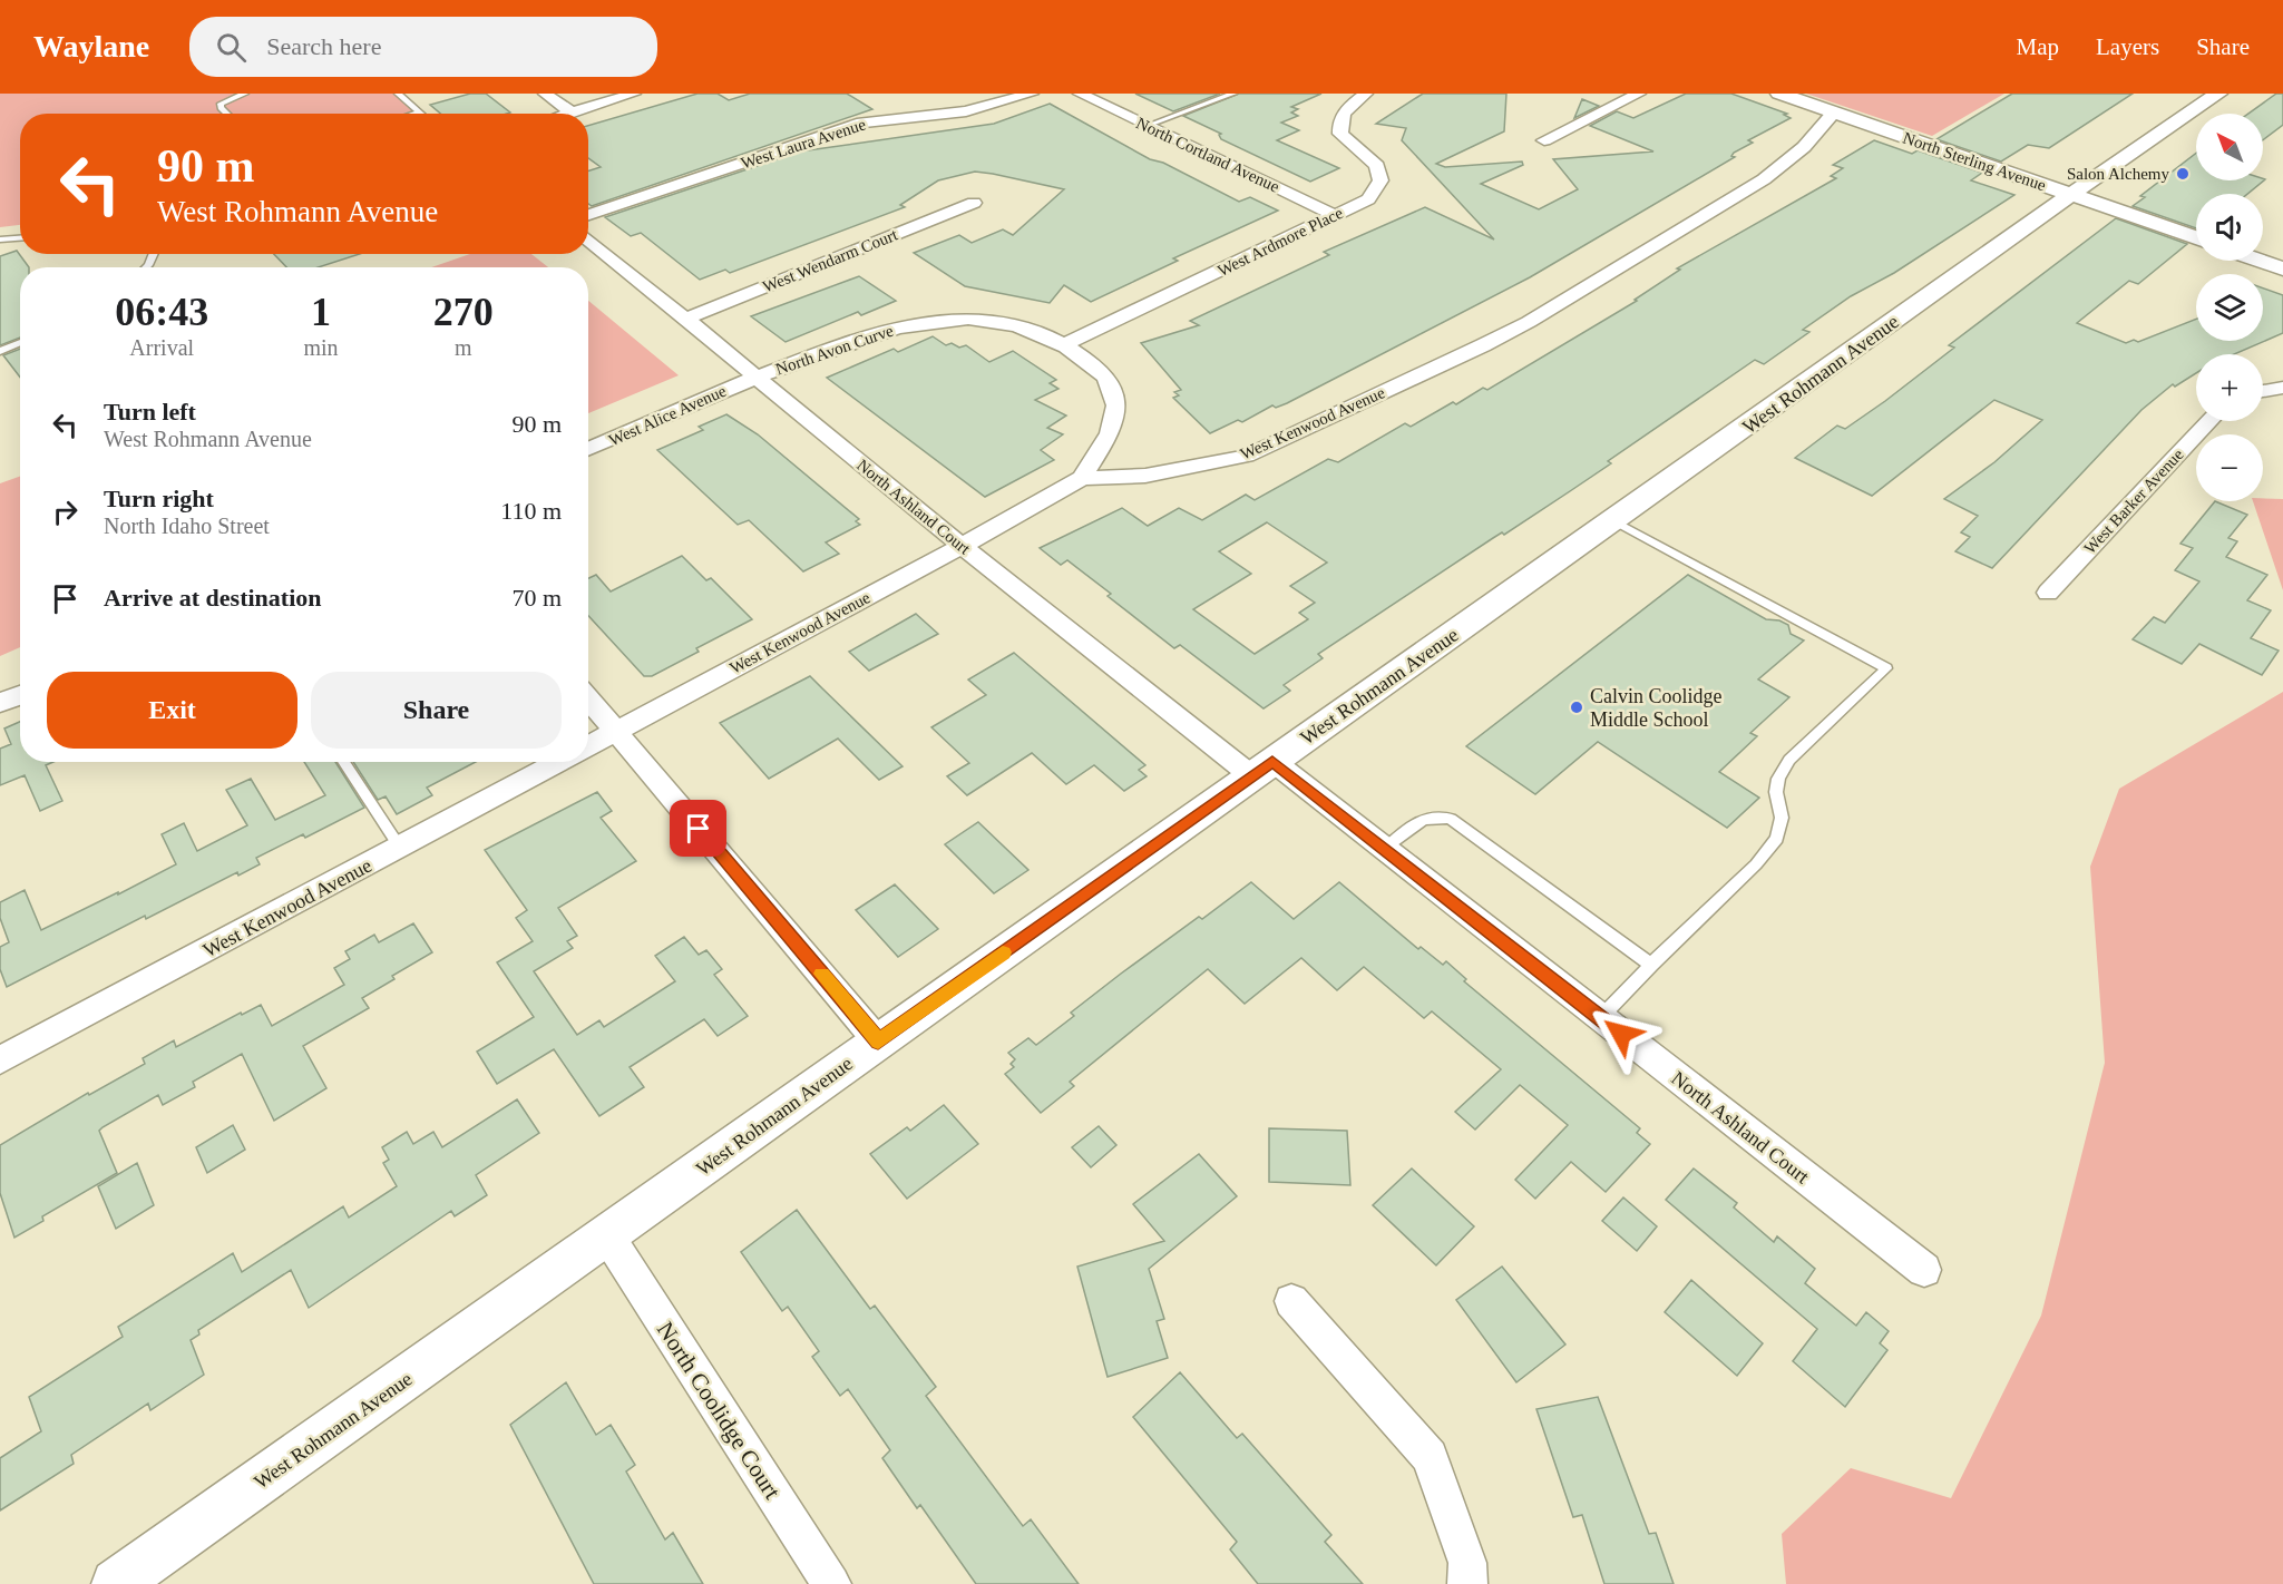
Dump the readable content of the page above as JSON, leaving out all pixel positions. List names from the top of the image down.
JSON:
{
  "streets": {
    "street": [
      "West Laura Avenue",
      "North Cortland Avenue",
      "North Sterling Avenue",
      "West Ardmore Place",
      "West Wendarm Court",
      "North Avon Curve",
      "West Rohmann Avenue",
      "West Alice Avenue",
      "West Kenwood Avenue",
      "West Barker Avenue",
      "North Ashland Court",
      "North Coolidge Court"
    ]
  },
  "crossings": [
    ["North Cortland Avenue", "West Ardmore Place"],
    ["North Sterling Avenue", "West Rohmann Avenue"],
    ["North Sterling Avenue", "West Kenwood Avenue"],
    ["West Ardmore Place", "North Avon Curve"],
    ["West Wendarm Court", "North Ashland Court"],
    ["North Avon Curve", "West Alice Avenue"],
    ["North Avon Curve", "West Kenwood Avenue"],
    ["North Avon Curve", "North Ashland Court"],
    ["West Rohmann Avenue", "North Ashland Court"],
    ["West Rohmann Avenue", "North Coolidge Court"],
    ["West Alice Avenue", "North Ashland Court"],
    ["West Kenwood Avenue", "North Ashland Court"]
  ],
  "places": ["Salon Alchemy", "Calvin Coolidge Middle School"],
  "north": "top left",
  "page": {
    "header": "Waylane",
    "search": "Search here",
    "nav": ["Map", "Layers", "Share"],
    "map_buttons": ["+", "−"],
    "turn": ["90 m", "West Rohmann Avenue"],
    "eta": [
      "06:43",
      "Arrival",
      "1",
      "min",
      "270",
      "m"
    ],
    "list": [
      {
        "name": "Turn left",
        "note": "West Rohmann Avenue",
        "value": "90 m"
      },
      {
        "name": "Turn right",
        "note": "North Idaho Street",
        "value": "110 m"
      },
      {
        "name": "Arrive at destination",
        "value": "70 m"
      }
    ],
    "buttons": ["Exit", "Share"]
  }
}
